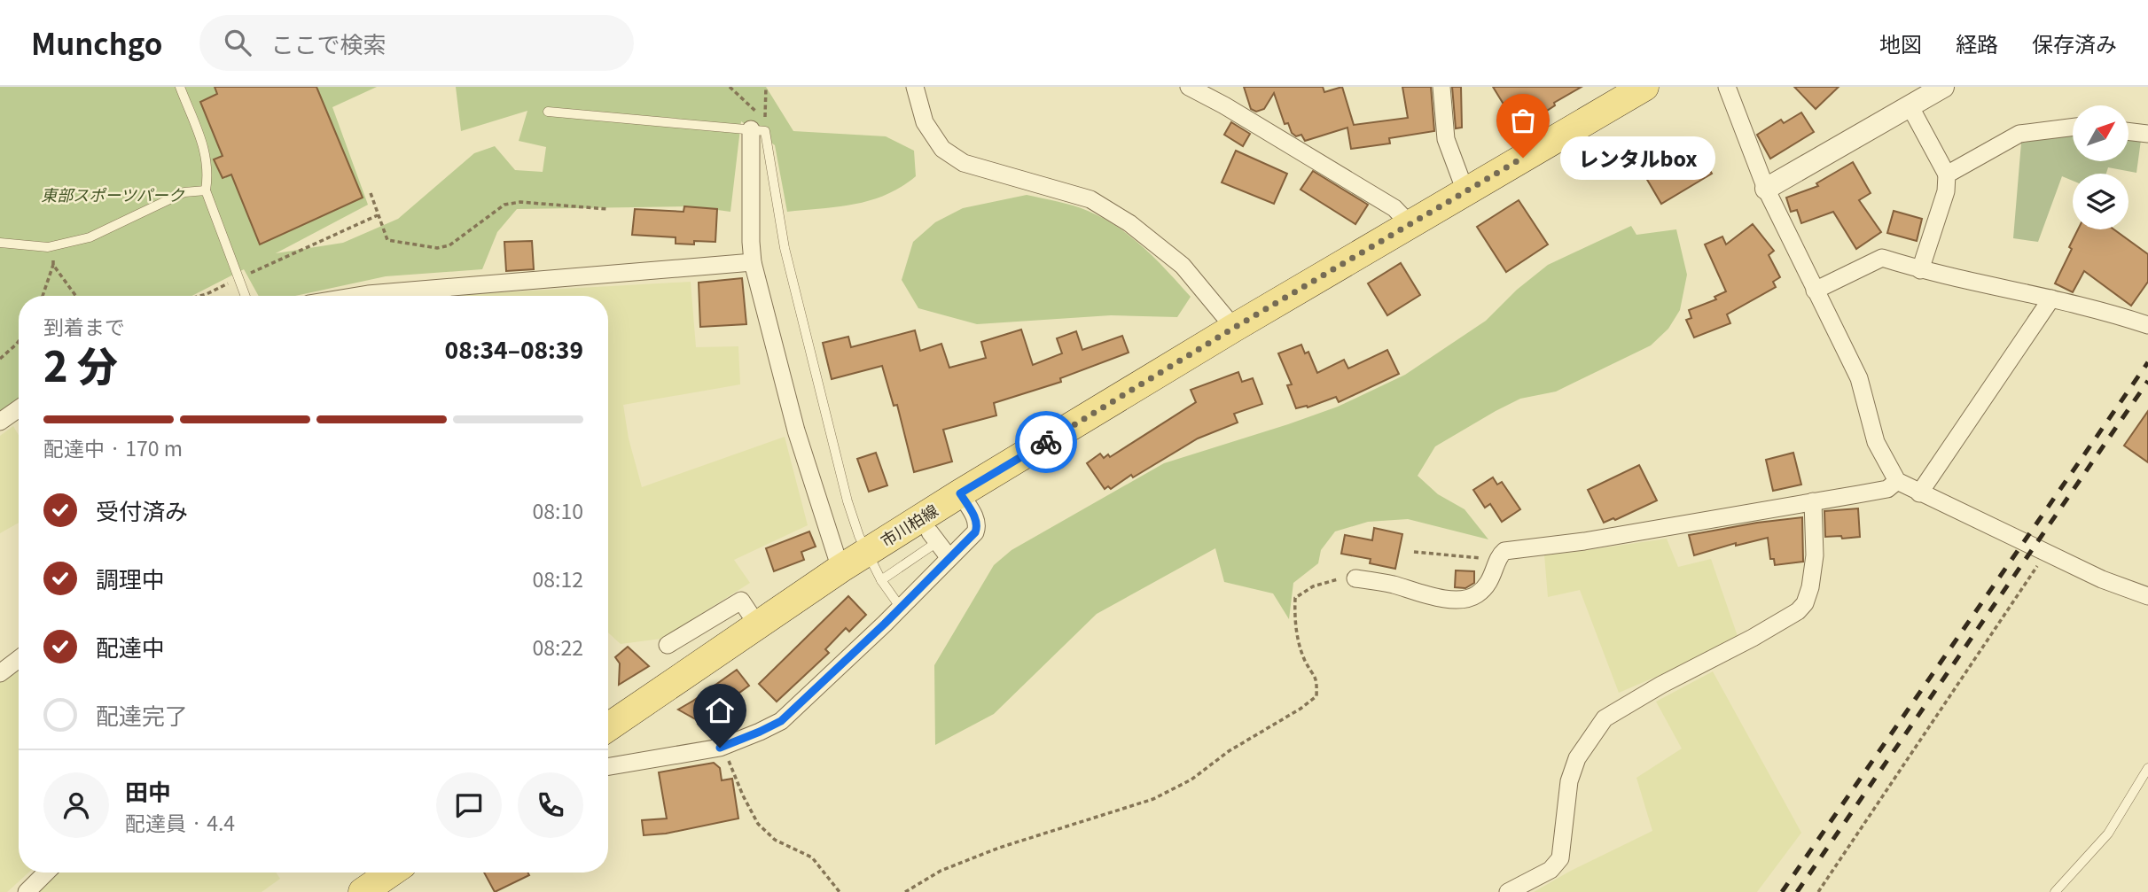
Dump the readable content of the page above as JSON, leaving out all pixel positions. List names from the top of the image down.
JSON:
{
  "streets": {
    "main road": ["市川柏線"]
  },
  "parks": ["東部スポーツパーク"],
  "places": ["レンタルbox"],
  "north": "top right",
  "page": {
    "header": "Munchgo",
    "search": "ここで検索",
    "nav": ["地図", "経路", "保存済み"],
    "bubble": "レンタルbox",
    "heading": ["2 分", "到着まで", "08:34–08:39"],
    "panel": ["田中", "配達員 · 4.4"],
    "bar": "配達中 · 170 m",
    "list": [
      ["受付済み", "08:10"],
      ["調理中", "08:12"],
      ["配達中", "08:22"],
      "配達完了"
    ]
  }
}
